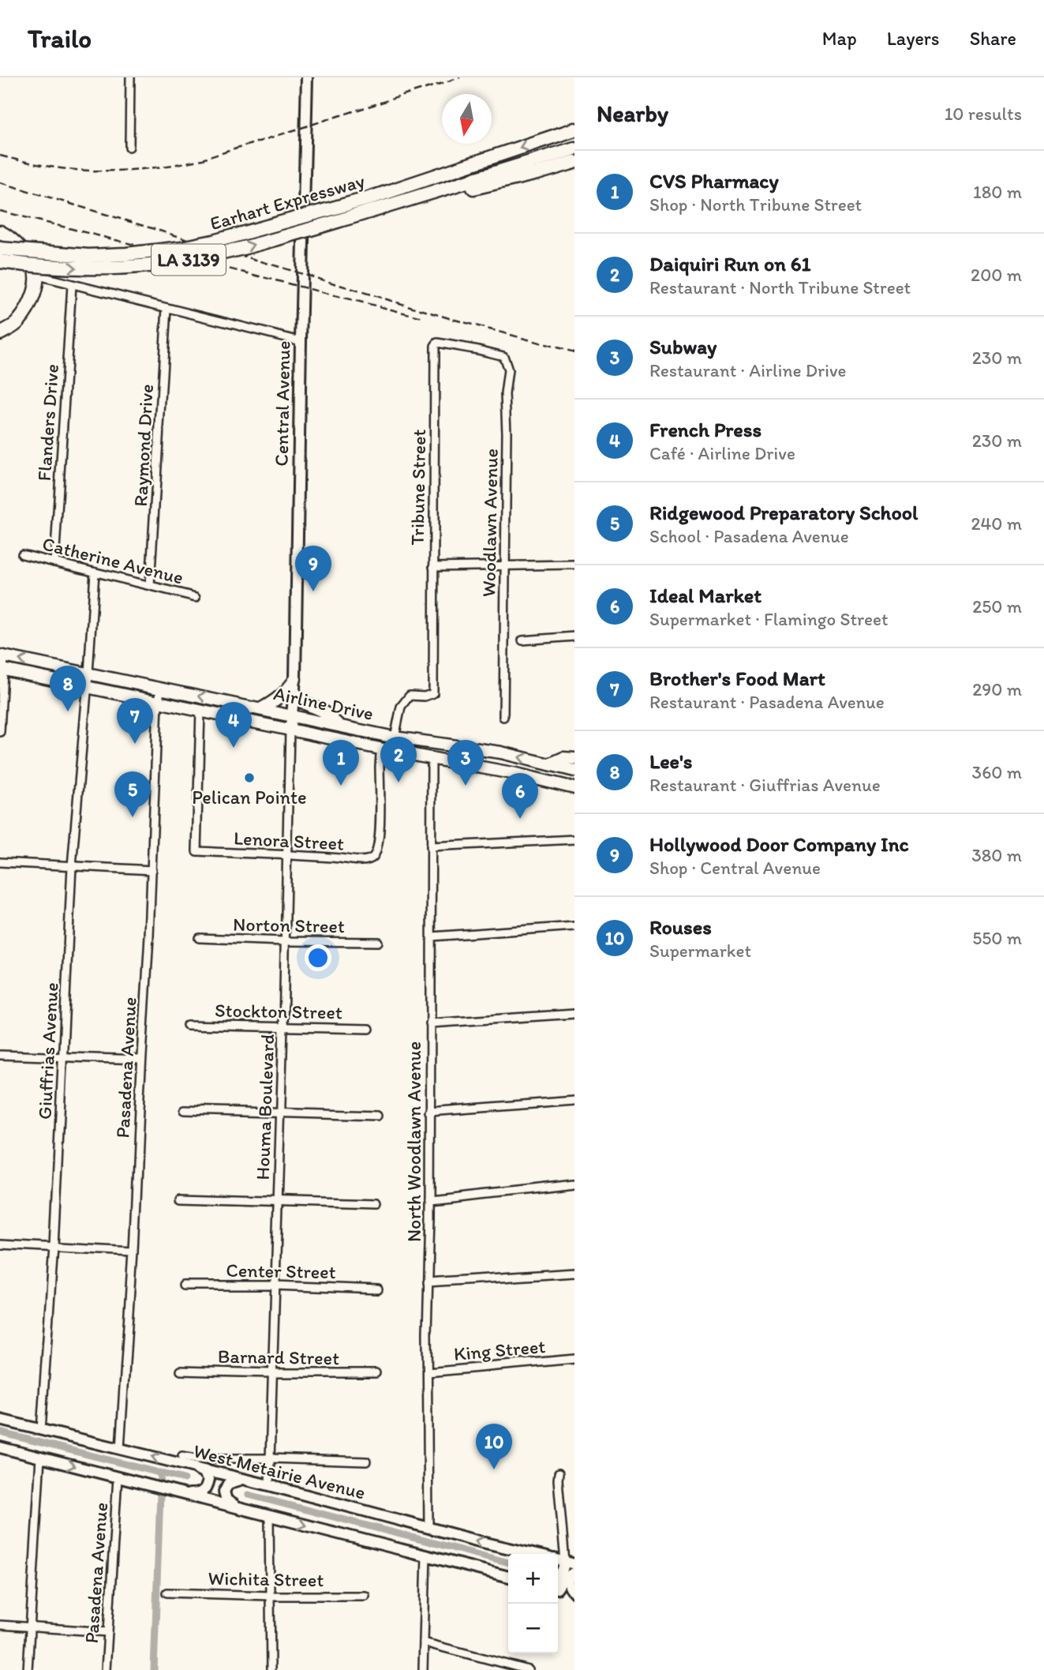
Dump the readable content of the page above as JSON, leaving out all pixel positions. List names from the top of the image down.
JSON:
{
  "streets": {
    "highway": ["Earhart Expressway", "LA 3139", "Airline Drive"],
    "main road": ["Central Avenue", "West Metairie Avenue"],
    "street": [
      "Flanders Drive",
      "Raymond Drive",
      "Tribune Street",
      "Woodlawn Avenue",
      "Catherine Avenue",
      "Lenora Street",
      "Norton Street",
      "Stockton Street",
      "Giuffrias Avenue",
      "Pasadena Avenue",
      "Houma Boulevard",
      "North Woodlawn Avenue",
      "Center Street",
      "King Street",
      "Barnard Street",
      "Wichita Street"
    ]
  },
  "crossings": [
    ["Central Avenue", "Airline Drive"],
    ["Central Avenue", "Houma Boulevard"],
    ["Flanders Drive", "Catherine Avenue"],
    ["Raymond Drive", "Catherine Avenue"],
    ["Tribune Street", "Woodlawn Avenue"],
    ["Tribune Street", "Airline Drive"],
    ["Catherine Avenue", "Giuffrias Avenue"],
    ["Airline Drive", "Lenora Street"],
    ["Airline Drive", "Giuffrias Avenue"],
    ["Airline Drive", "Pasadena Avenue"],
    ["Airline Drive", "Houma Boulevard"],
    ["Airline Drive", "North Woodlawn Avenue"],
    ["Lenora Street", "Houma Boulevard"],
    ["Norton Street", "Houma Boulevard"],
    ["Stockton Street", "Houma Boulevard"],
    ["Giuffrias Avenue", "West Metairie Avenue"],
    ["Pasadena Avenue", "West Metairie Avenue"],
    ["Houma Boulevard", "Center Street"],
    ["Houma Boulevard", "Barnard Street"],
    ["Houma Boulevard", "West Metairie Avenue"],
    ["North Woodlawn Avenue", "King Street"],
    ["North Woodlawn Avenue", "West Metairie Avenue"]
  ],
  "places": ["Pelican Pointe"],
  "north": "bottom",
  "page": {
    "header": "Trailo",
    "nav": ["Map", "Layers", "Share"],
    "heading": ["Nearby", "10 results"],
    "list": [
      {
        "mark": "1",
        "name": "CVS Pharmacy",
        "note": "Shop · North Tribune Street",
        "value": "180 m"
      },
      {
        "mark": "2",
        "name": "Daiquiri Run on 61",
        "note": "Restaurant · North Tribune Street",
        "value": "200 m"
      },
      {
        "mark": "3",
        "name": "Subway",
        "note": "Restaurant · Airline Drive",
        "value": "230 m"
      },
      {
        "mark": "4",
        "name": "French Press",
        "note": "Café · Airline Drive",
        "value": "230 m"
      },
      {
        "mark": "5",
        "name": "Ridgewood Preparatory School",
        "note": "School · Pasadena Avenue",
        "value": "240 m"
      },
      {
        "mark": "6",
        "name": "Ideal Market",
        "note": "Supermarket · Flamingo Street",
        "value": "250 m"
      },
      {
        "mark": "7",
        "name": "Brother's Food Mart",
        "note": "Restaurant · Pasadena Avenue",
        "value": "290 m"
      },
      {
        "mark": "8",
        "name": "Lee's",
        "note": "Restaurant · Giuffrias Avenue",
        "value": "360 m"
      },
      {
        "mark": "9",
        "name": "Hollywood Door Company Inc",
        "note": "Shop · Central Avenue",
        "value": "380 m"
      },
      {
        "mark": "10",
        "name": "Rouses",
        "note": "Supermarket",
        "value": "550 m"
      }
    ],
    "pins": [
      "9",
      "8",
      "7",
      "4",
      "2",
      "1",
      "3",
      "5",
      "6",
      "10"
    ],
    "map_buttons": ["+", "−"]
  }
}
